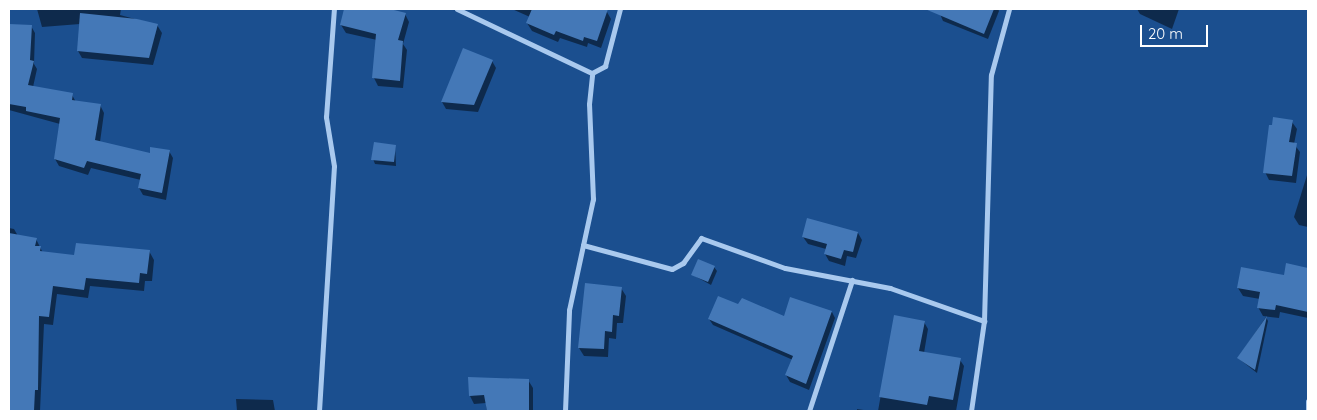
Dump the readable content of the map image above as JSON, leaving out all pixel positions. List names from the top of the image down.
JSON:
{
  "scale_bar": "20 m"
}
